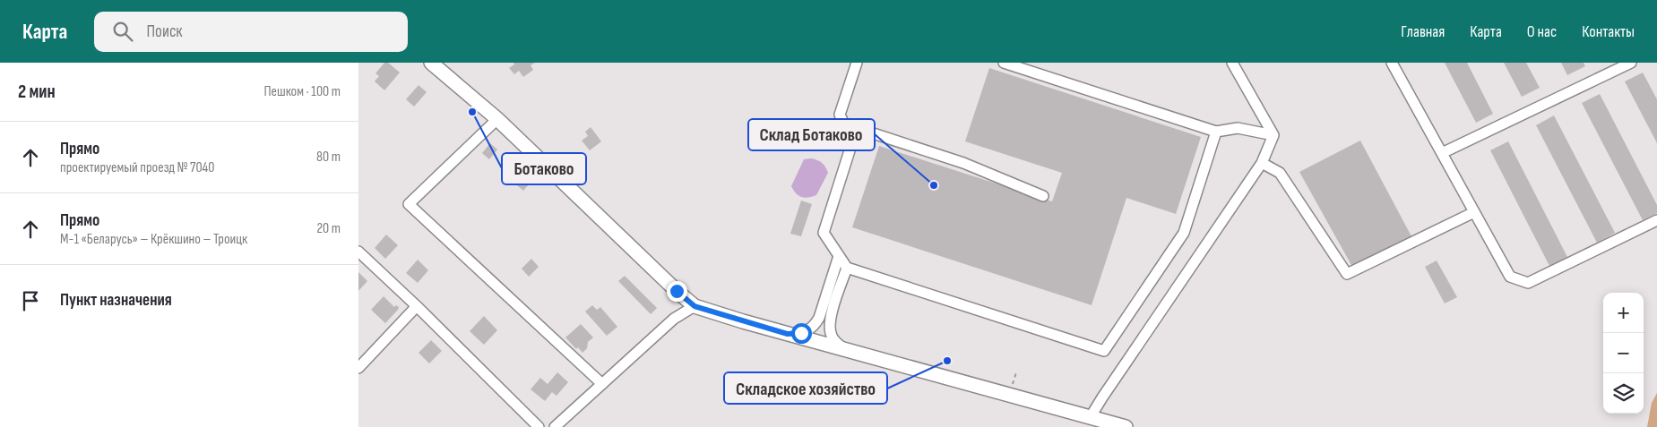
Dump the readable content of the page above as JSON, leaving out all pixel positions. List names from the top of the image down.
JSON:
{
  "places": ["Ботаково", "Склад Ботаково", "Складское хозяйство"],
  "page": {
    "header": "Карта",
    "search": "Поиск",
    "nav": [
      "Главная",
      "Карта",
      "О нас",
      "Контакты"
    ],
    "heading": ["2 мин", "Пешком · 100 m"],
    "list": [
      ["Прямо", "проектируемый проезд № 7040", "80 m"],
      ["Прямо", "М-1 «Беларусь» – Крёкшино – Троицк", "20 m"],
      "Пункт назначения"
    ],
    "map_buttons": ["+", "−"]
  }
}
